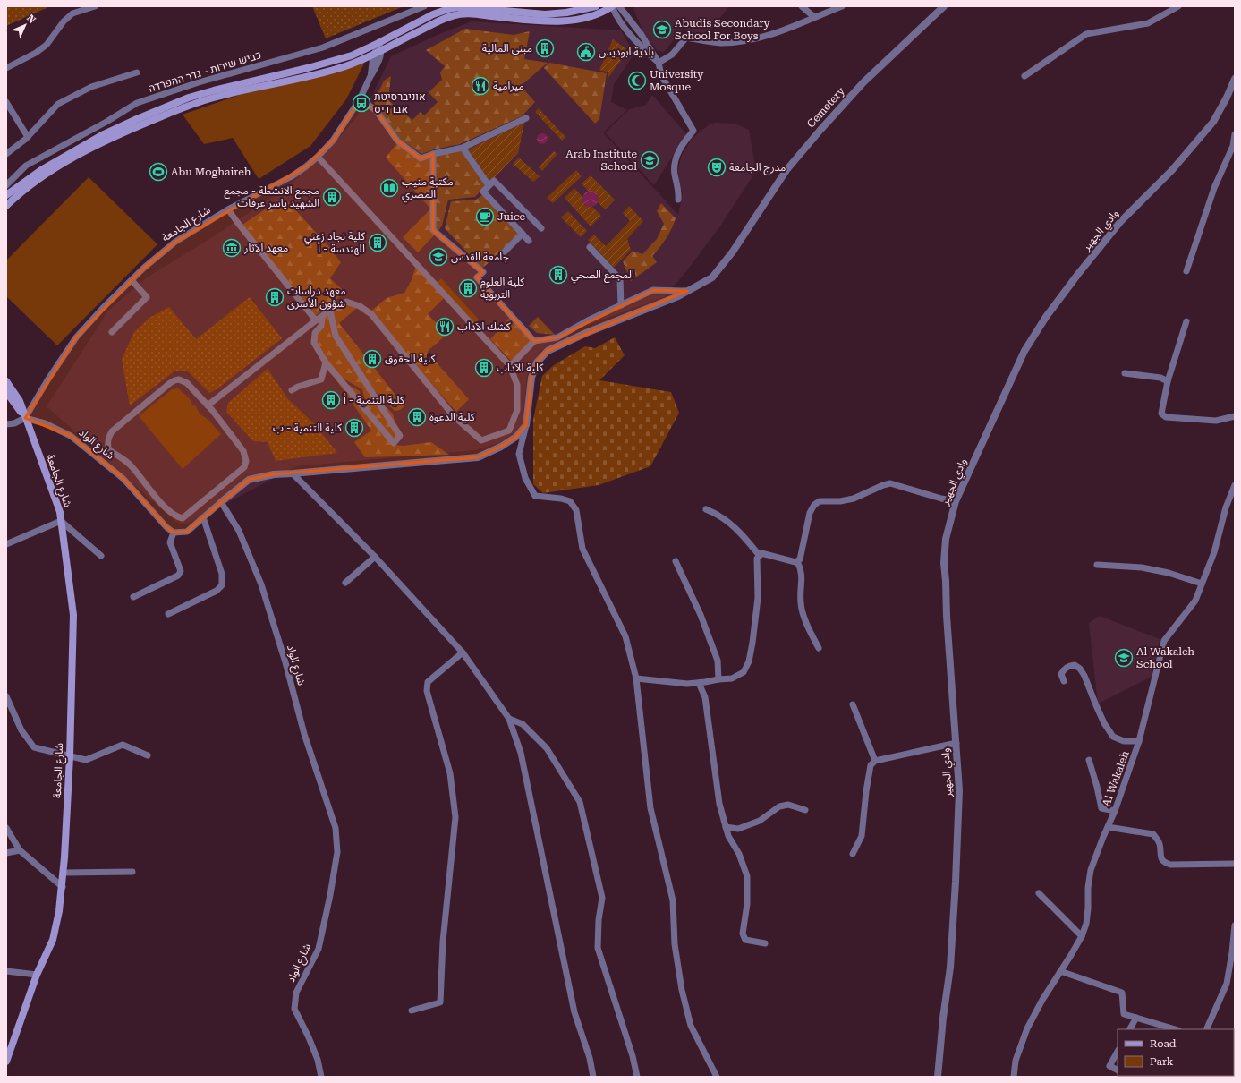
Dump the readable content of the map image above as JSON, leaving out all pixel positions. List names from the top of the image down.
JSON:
{
  "streets": {
    "main road": ["شارع الجامعة"],
    "street": [
      "כביש שירות - גדר ההפרדה",
      "Cemetery",
      "وادي الجهير",
      "شارع الواد",
      "Al Wakaleh"
    ]
  },
  "crossings": [
    ["شارع الجامعة", "شارع الواد"]
  ],
  "places": {
    "school or university": [
      "Abudis Secondary School For Boys",
      "Arab Institute School",
      "جامعة القدس",
      "Al Wakaleh School"
    ],
    "building": [
      "مبنى المالية",
      "مجمع الانشطة - مجمع الشهيد ياسر عرفات",
      "كلية نجاد زعني للهندسة - أ",
      "المجمع الصحي",
      "كلية العلوم التربوية",
      "معهد دراسات شؤون الأسرى",
      "كلية الحقوق",
      "كلية الآداب",
      "كلية التنمية - أ",
      "كلية الدعوة",
      "كلية التنمية - ب"
    ],
    "public building": ["بلدية ابوديس"],
    "mosque": ["University Mosque"],
    "restaurant": ["ميرامية", "كشك الآداب"],
    "bus stop": ["אוניברסיטת אבו דיס"],
    "theatre": ["مدرج الجامعة"],
    "sports": ["Abu Moghaireh"],
    "library": ["مكتبة منيب المصري"],
    "cafe": ["Juice"],
    "museum": ["معهد الآثار"]
  },
  "legend": ["Road", "Park"],
  "north": "top right"
}
